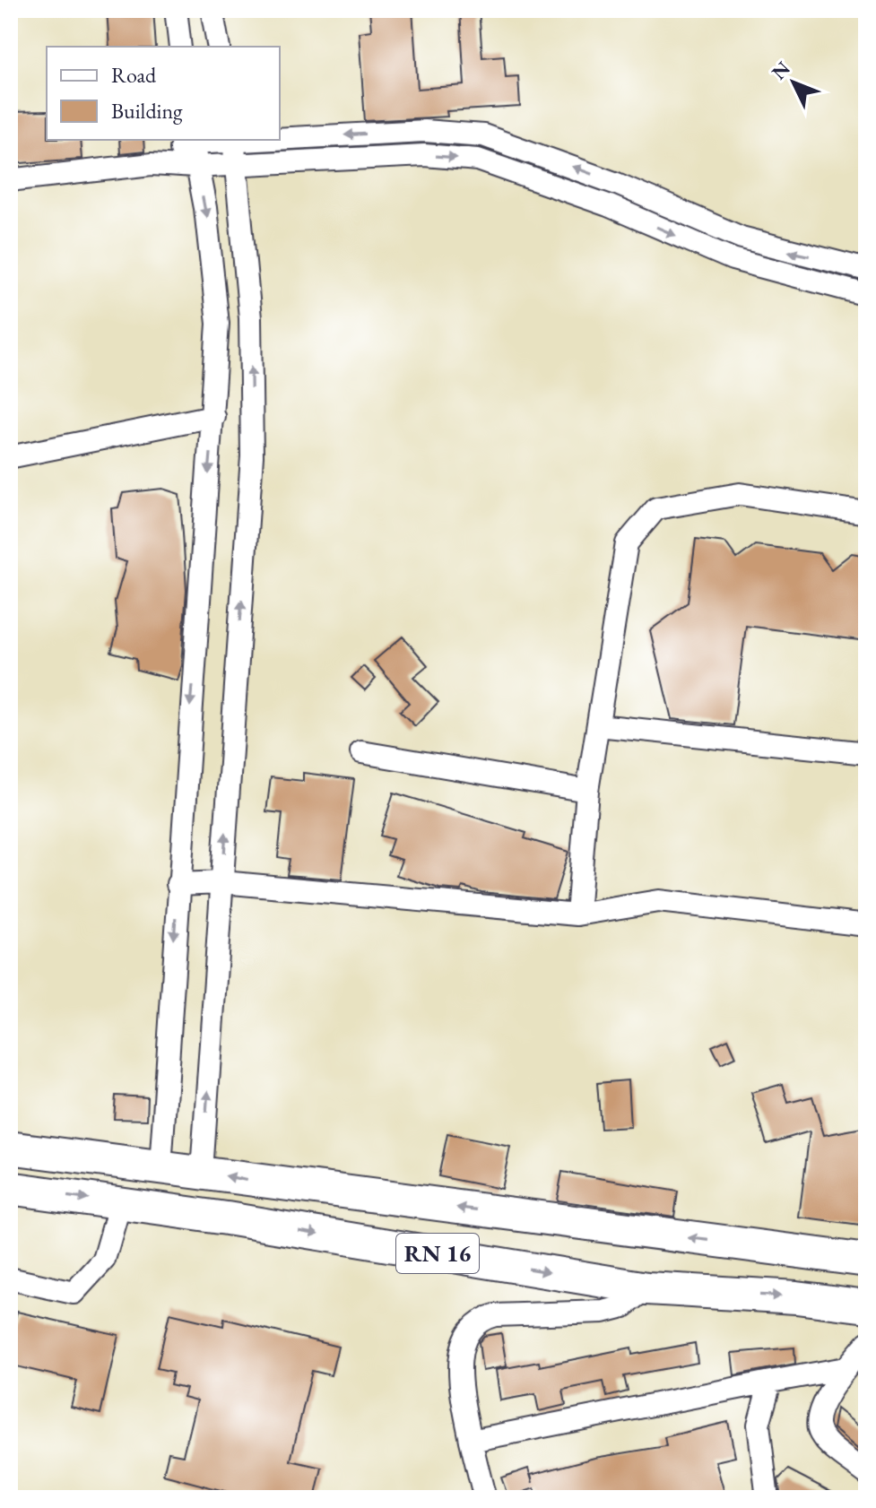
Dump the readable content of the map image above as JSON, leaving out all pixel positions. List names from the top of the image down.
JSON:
{
  "streets": {
    "highway": ["RN 16"]
  },
  "legend": ["Road", "Building"],
  "north": "top left"
}
